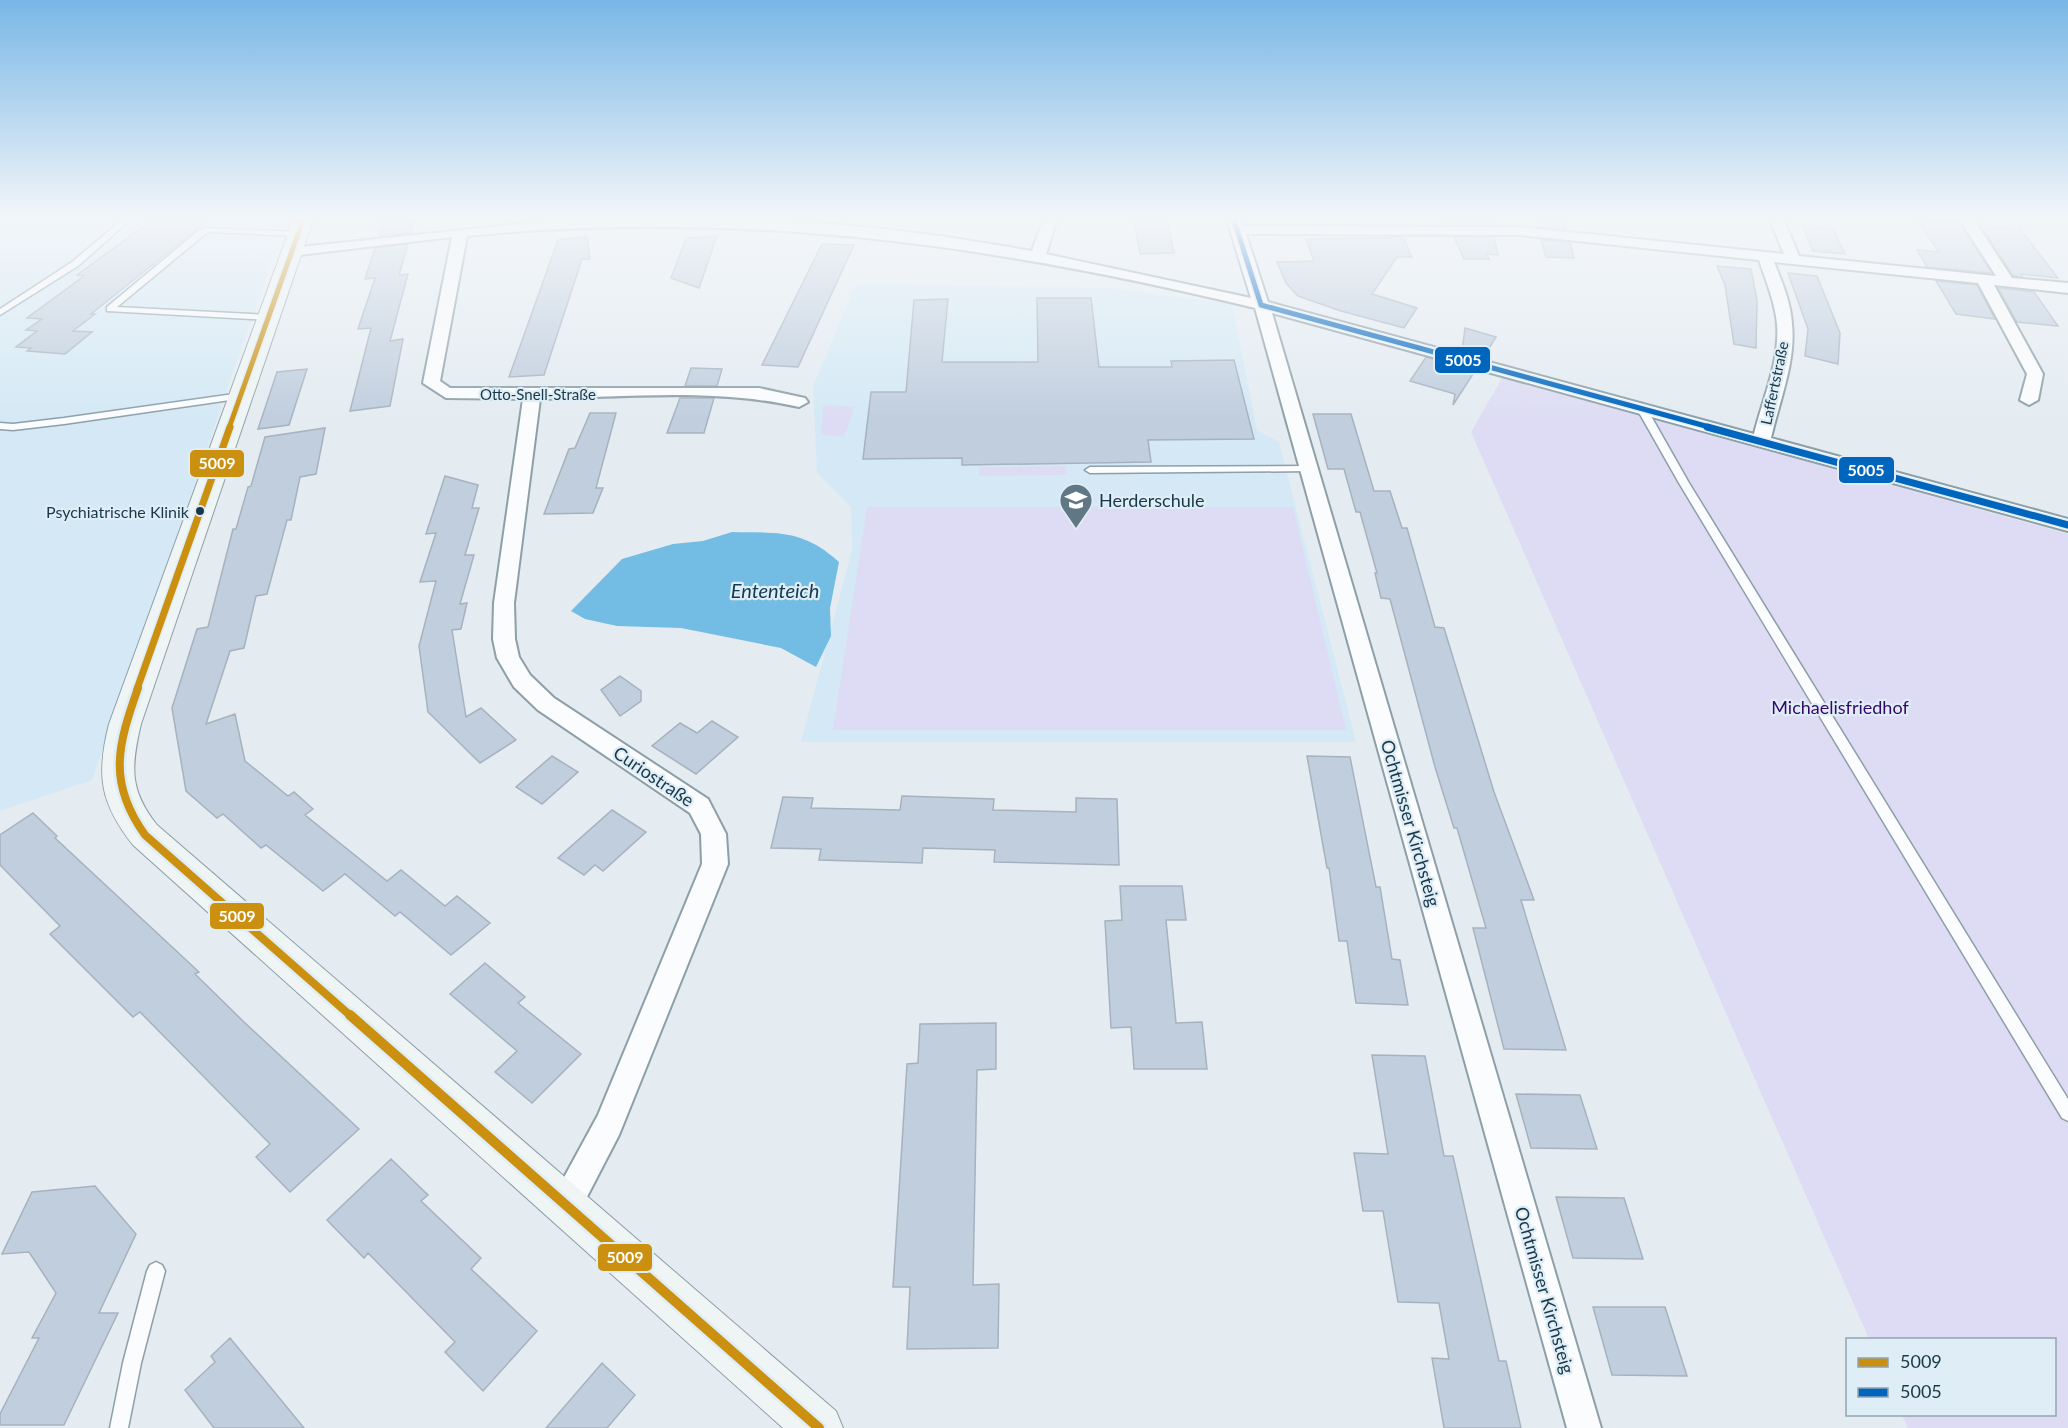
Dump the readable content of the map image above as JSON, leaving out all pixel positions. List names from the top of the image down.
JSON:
{
  "streets": {
    "street": [
      "Laffertstraße",
      "Otto-Snell-Straße",
      "Curiostraße",
      "Ochtmisser Kirchsteig"
    ]
  },
  "crossings": [
    ["Otto-Snell-Straße", "Curiostraße"]
  ],
  "water": ["Ententeich"],
  "parks": ["Michaelisfriedhof"],
  "places": {
    "other": ["Psychiatrische Klinik"],
    "school or university": ["Herderschule"]
  },
  "lines": ["transit line 5009", "transit line 5005"],
  "legend": ["5009", "5005"]
}
